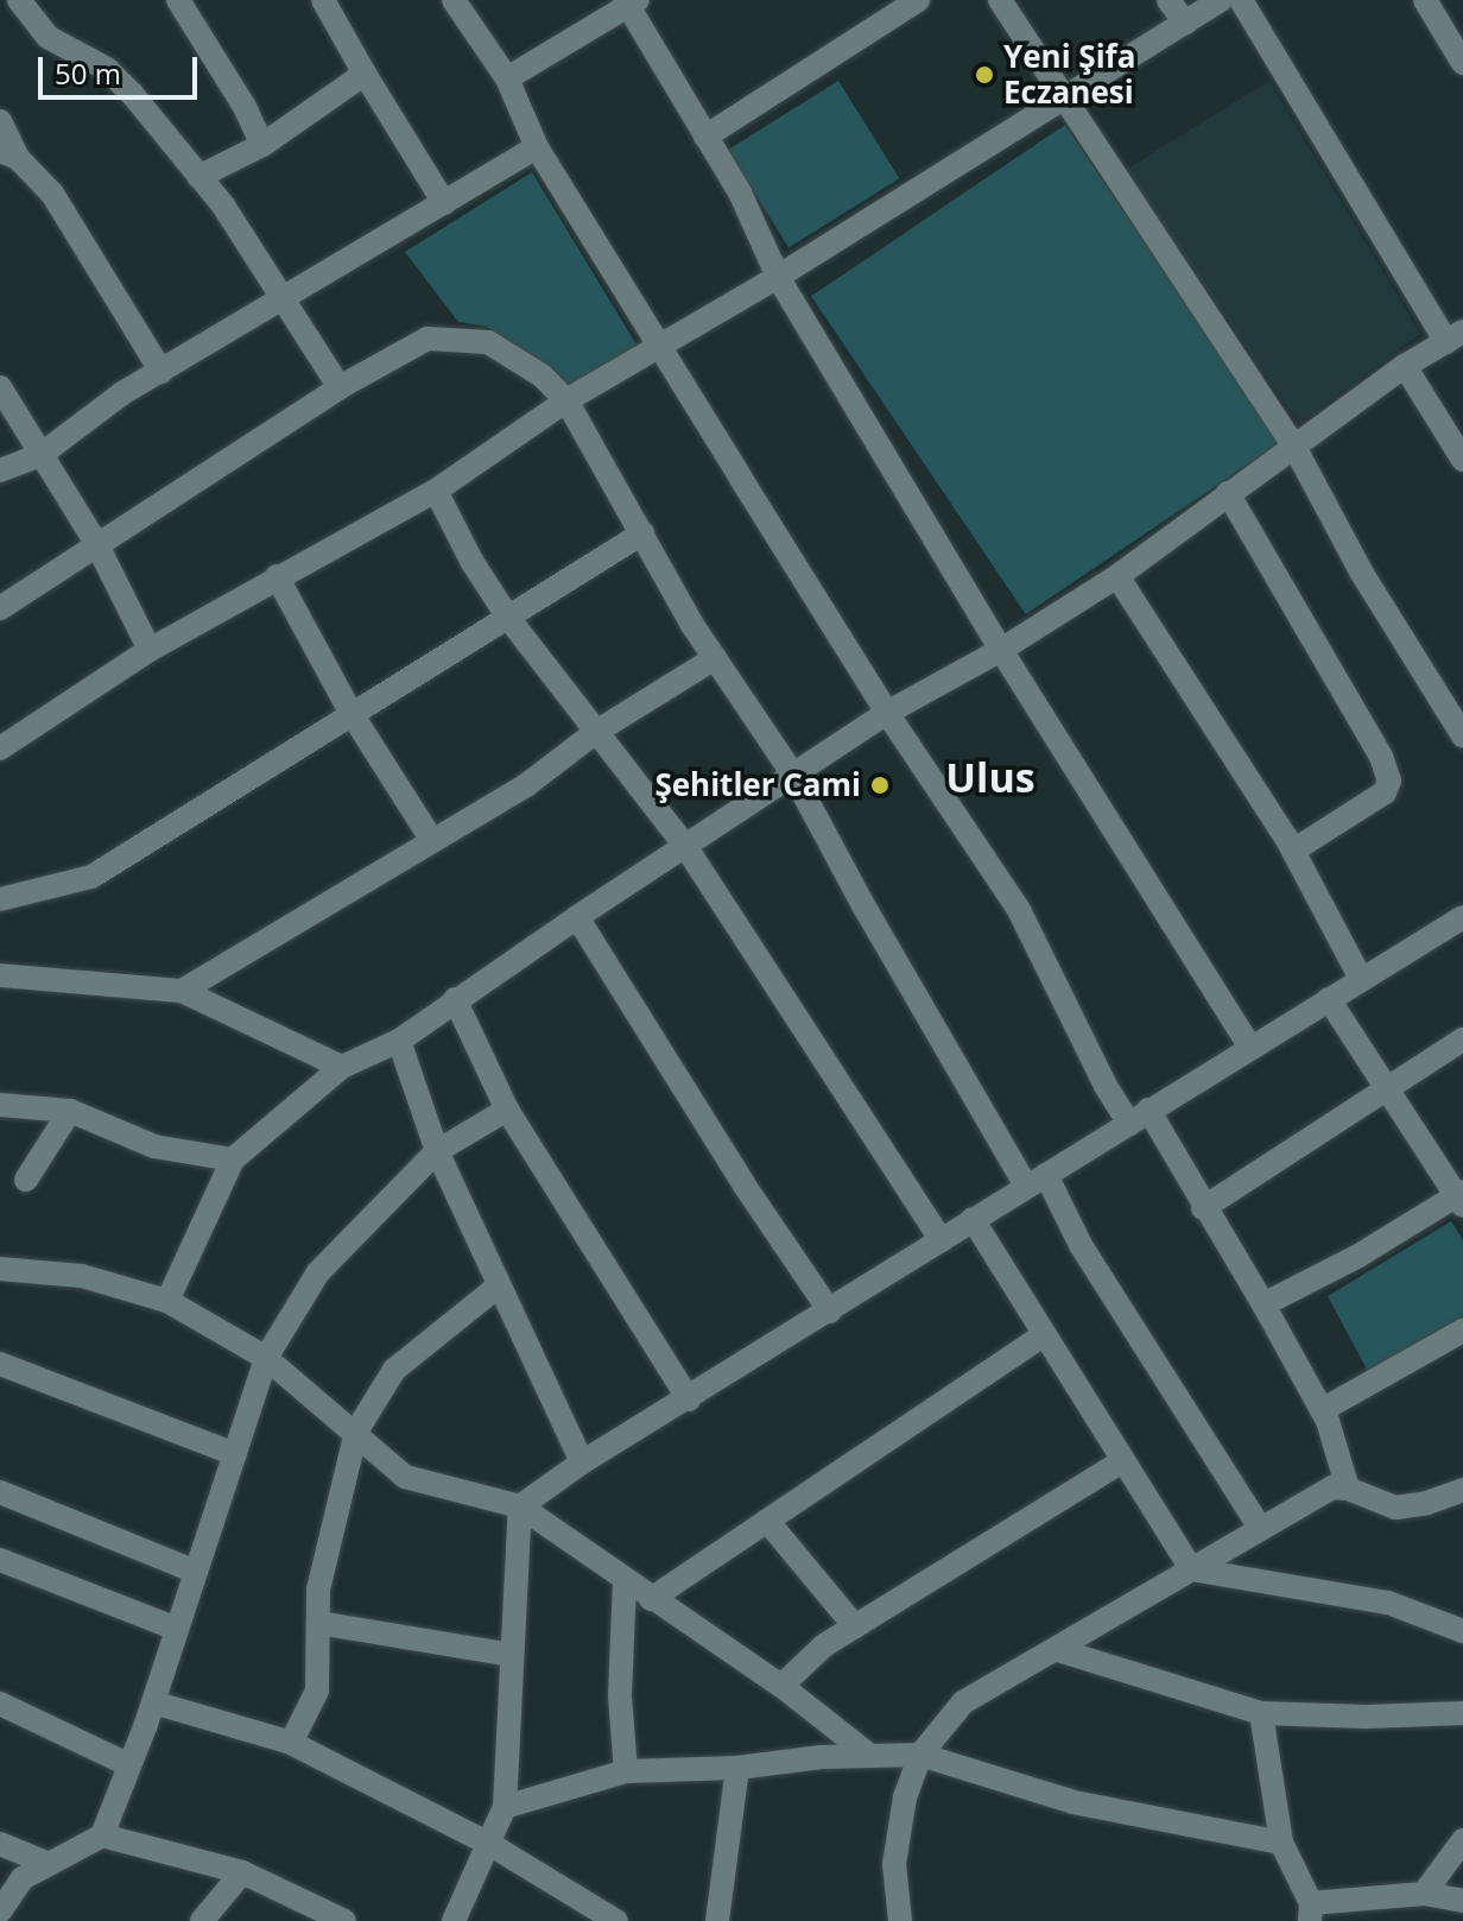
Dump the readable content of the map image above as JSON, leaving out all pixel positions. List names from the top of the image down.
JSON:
{
  "districts": ["Ulus"],
  "places": ["Yeni Şifa Eczanesi", "Şehitler Cami"],
  "scale_bar": "50 m"
}
